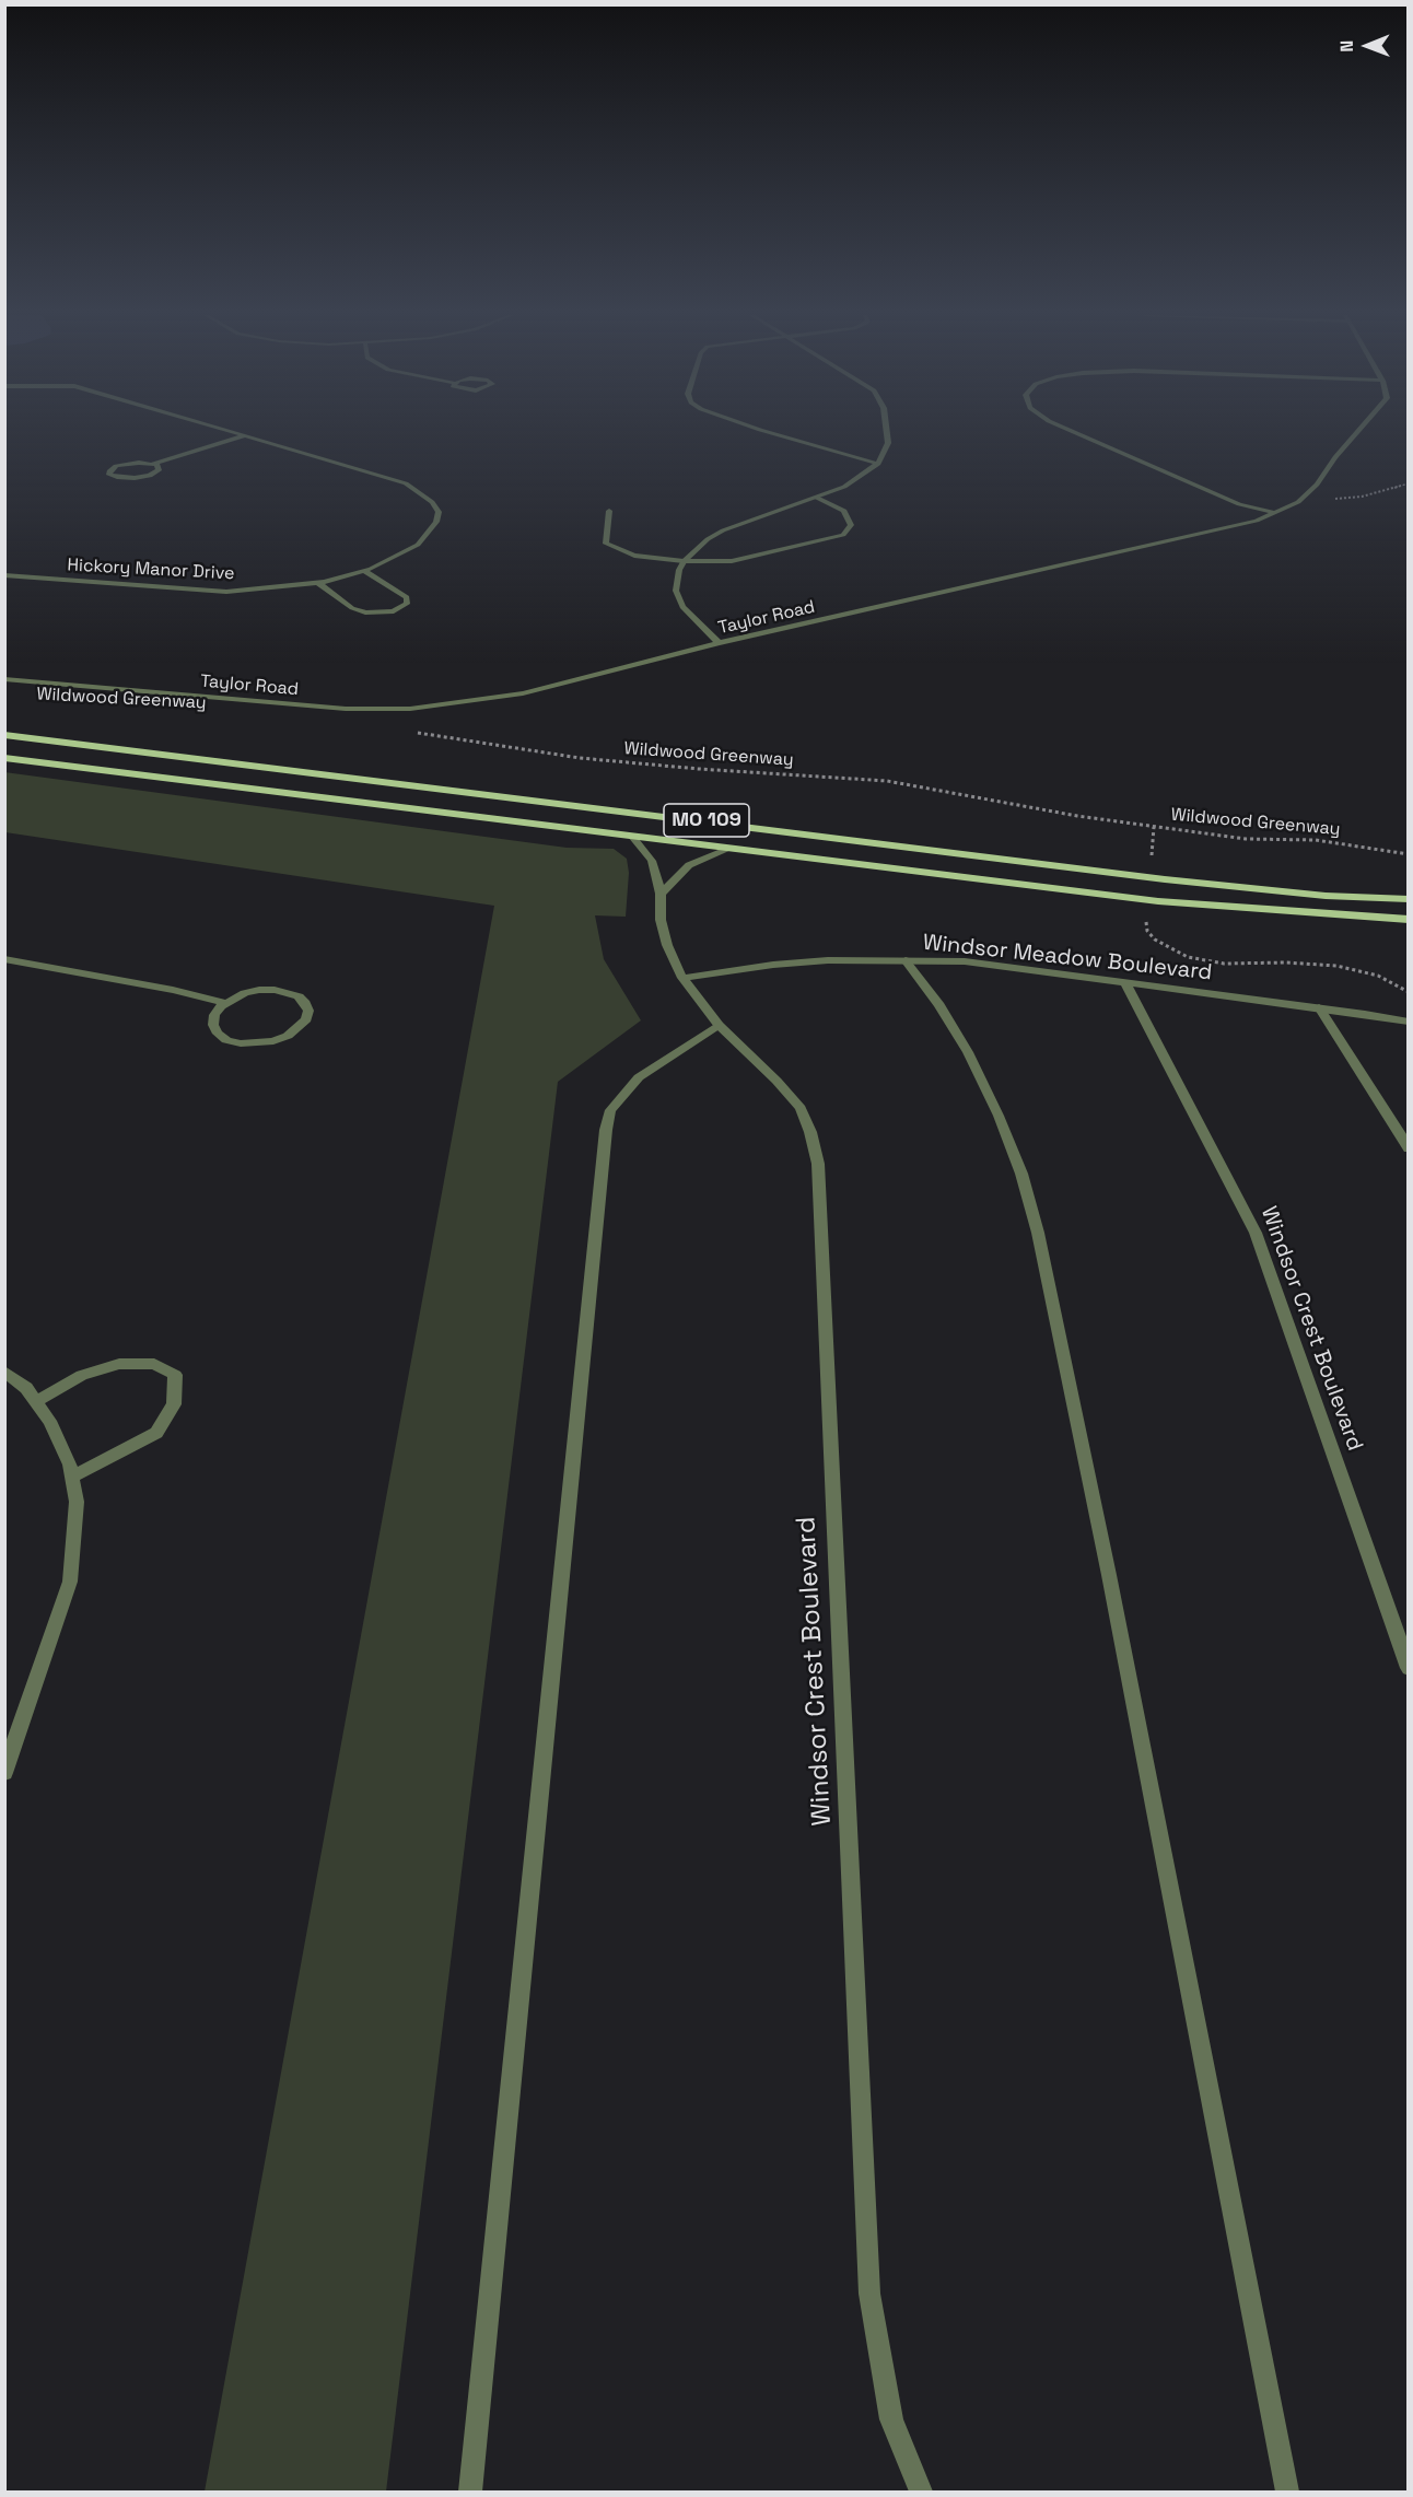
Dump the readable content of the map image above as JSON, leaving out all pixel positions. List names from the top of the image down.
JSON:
{
  "streets": {
    "main road": ["MO 109"],
    "street": [
      "Hickory Manor Drive",
      "Taylor Road",
      "Windsor Meadow Boulevard",
      "Windsor Crest Boulevard"
    ],
    "path": ["Wildwood Greenway"]
  },
  "crossings": [
    ["MO 109", "Windsor Crest Boulevard"],
    ["Windsor Meadow Boulevard", "Windsor Crest Boulevard"]
  ],
  "north": "left"
}
